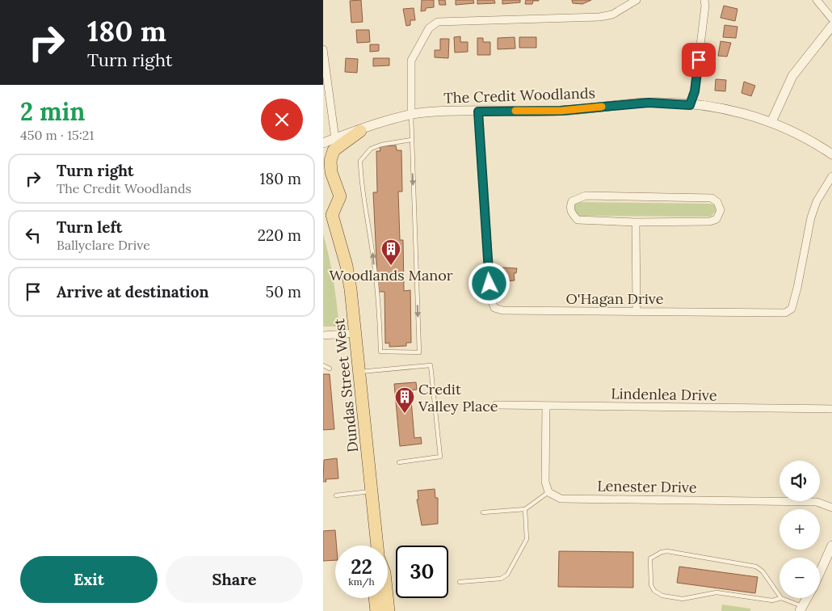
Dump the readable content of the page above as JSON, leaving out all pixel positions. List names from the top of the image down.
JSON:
{
  "streets": {
    "main road": ["Dundas Street West"],
    "street": [
      "The Credit Woodlands",
      "O'Hagan Drive",
      "Lindenlea Drive",
      "Lenester Drive"
    ]
  },
  "crossings": [
    ["The Credit Woodlands", "O'Hagan Drive"]
  ],
  "places": {
    "building": ["Woodlands Manor", "Credit Valley Place"]
  },
  "page": {
    "turn": ["180 m", "Turn right"],
    "heading": ["2 min", "450 m · 15:21"],
    "list": [
      {
        "name": "Turn right",
        "note": "The Credit Woodlands",
        "value": "180 m"
      },
      {
        "name": "Turn left",
        "note": "Ballyclare Drive",
        "value": "220 m"
      },
      {
        "name": "Arrive at destination",
        "value": "50 m"
      }
    ],
    "map_buttons": ["+", "−"],
    "speed": "22 km/h",
    "limit": "30",
    "buttons": ["Exit", "Share"]
  }
}
